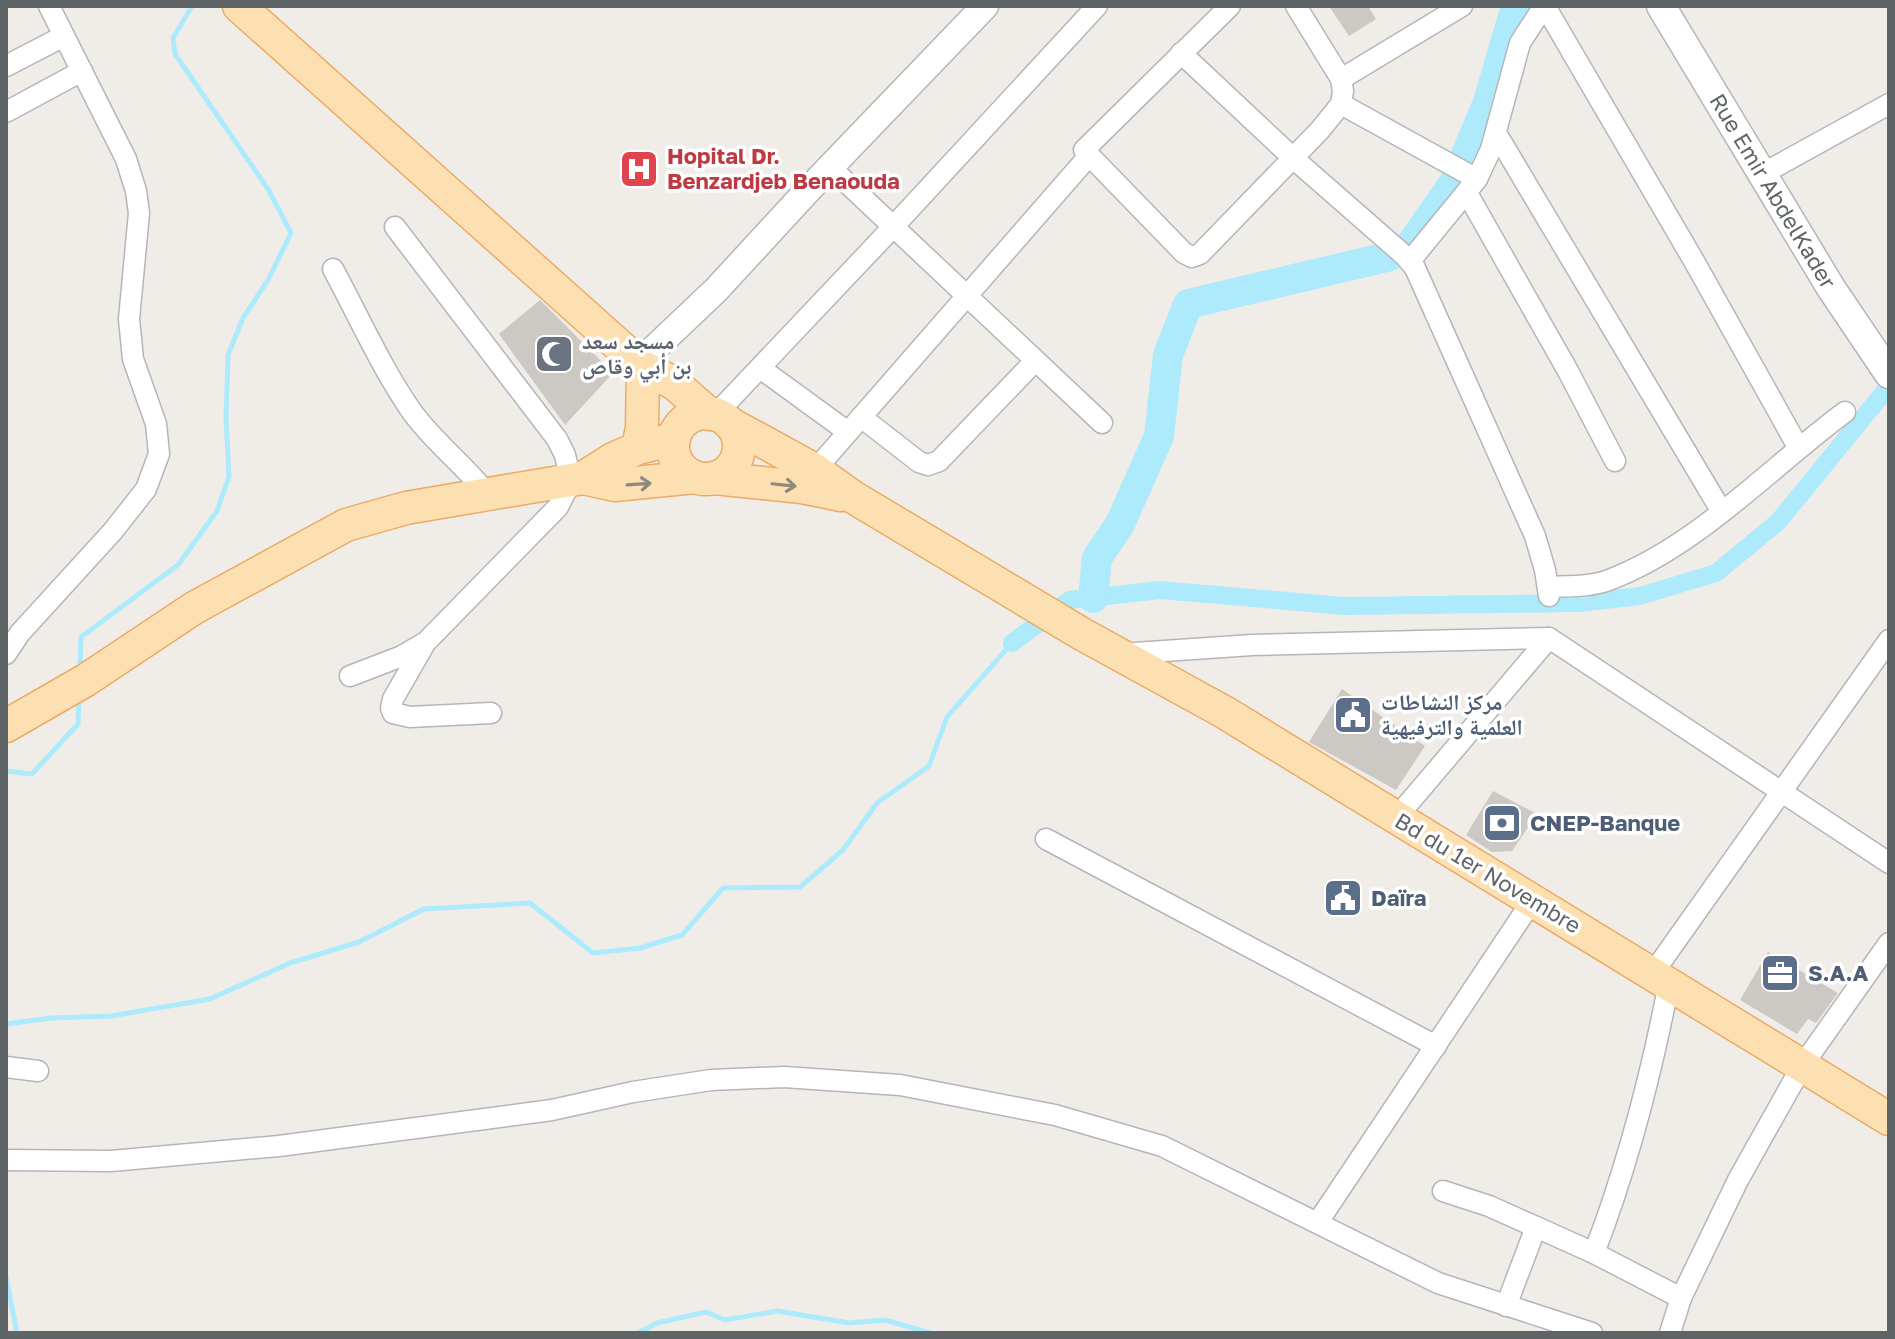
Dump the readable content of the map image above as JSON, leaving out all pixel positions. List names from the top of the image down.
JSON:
{
  "streets": {
    "main road": ["Rue Emir AbdelKader", "Bd du 1er Novembre"]
  },
  "places": {
    "hospital": ["Hopital Dr. Benzardjeb Benaouda"],
    "mosque": ["مسجد سعد بن أبي وقاص"],
    "public building": ["مركز النشاطات العلمية والترفيهية", "Daïra"],
    "bank": ["CNEP-Banque"],
    "office": ["S.A.A"]
  }
}
